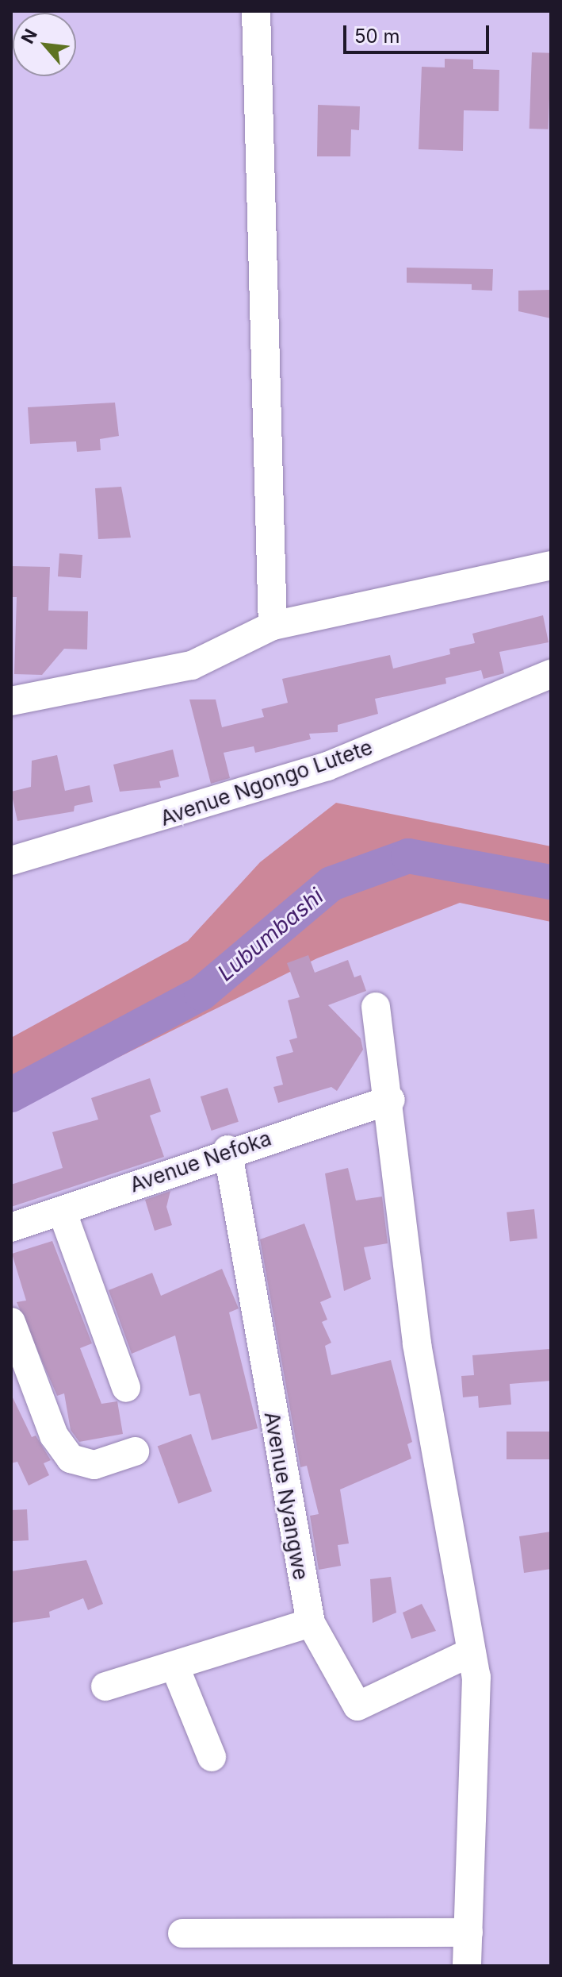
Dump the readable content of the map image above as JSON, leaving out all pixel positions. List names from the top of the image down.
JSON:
{
  "streets": {
    "street": ["Avenue Ngongo Lutete", "Avenue Nefoka", "Avenue Nyangwe"]
  },
  "crossings": [
    ["Avenue Nefoka", "Avenue Nyangwe"]
  ],
  "water": ["Lubumbashi"],
  "scale_bar": "50 m",
  "north": "top left"
}
